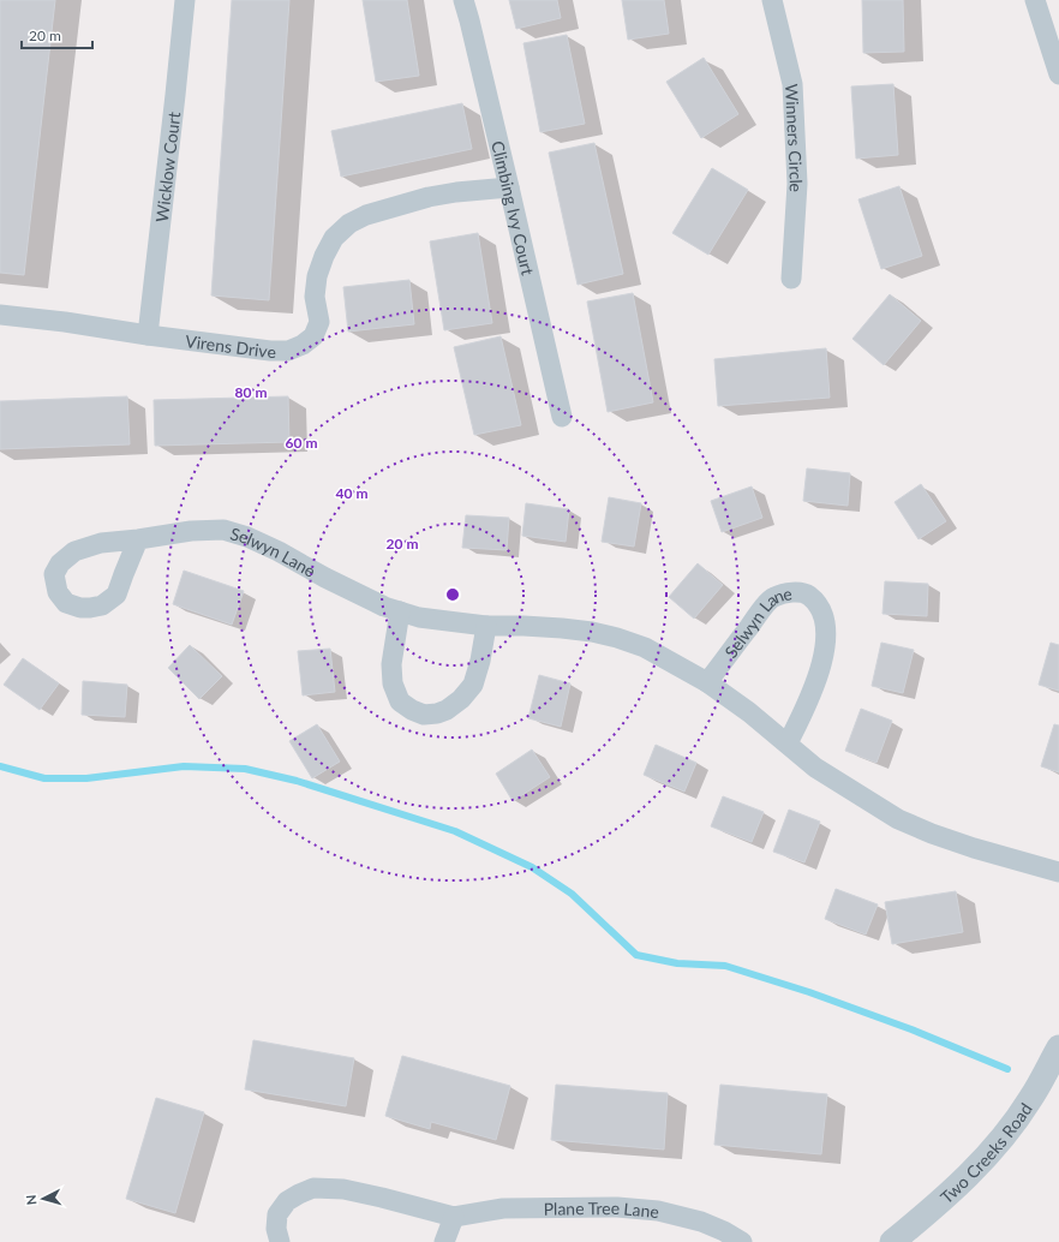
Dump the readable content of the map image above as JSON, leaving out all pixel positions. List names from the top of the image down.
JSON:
{
  "streets": {
    "street": [
      "Winners Circle",
      "Wicklow Court",
      "Climbing Ivy Court",
      "Virens Drive",
      "Selwyn Lane",
      "Two Creeks Road",
      "Plane Tree Lane"
    ]
  },
  "crossings": [
    ["Wicklow Court", "Virens Drive"],
    ["Climbing Ivy Court", "Virens Drive"]
  ],
  "scale_bar": "20 m",
  "north": "left",
  "rings": [
    "80 m",
    "60 m",
    "40 m",
    "20 m"
  ]
}
